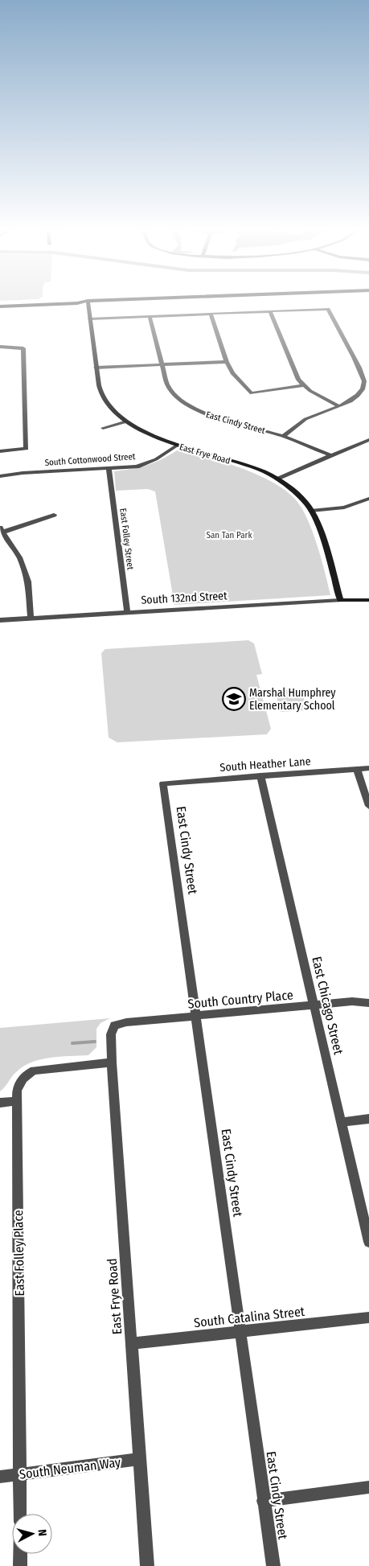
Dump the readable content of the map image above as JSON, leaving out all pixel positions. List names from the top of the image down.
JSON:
{
  "streets": {
    "street": [
      "East Cindy Street",
      "East Frye Road",
      "South Cottonwood Street",
      "East Folley Street",
      "South 132nd Street",
      "South Heather Lane",
      "South Country Place",
      "East Chicago Street",
      "East Folley Place",
      "South Catalina Street",
      "South Neuman Way"
    ]
  },
  "crossings": [
    ["East Cindy Street", "South Heather Lane"],
    ["East Cindy Street", "South Country Place"],
    ["East Cindy Street", "South Catalina Street"],
    ["East Frye Road", "South Cottonwood Street"],
    ["East Frye Road", "South 132nd Street"],
    ["East Frye Road", "South Country Place"],
    ["East Frye Road", "East Folley Place"],
    ["East Frye Road", "South Catalina Street"],
    ["East Frye Road", "South Neuman Way"],
    ["South Cottonwood Street", "East Folley Street"],
    ["East Folley Street", "South 132nd Street"],
    ["South Heather Lane", "East Chicago Street"],
    ["South Country Place", "East Chicago Street"],
    ["East Folley Place", "South Neuman Way"]
  ],
  "parks": ["San Tan Park"],
  "places": {
    "school or university": ["Marshal Humphrey Elementary School"]
  },
  "north": "right"
}
